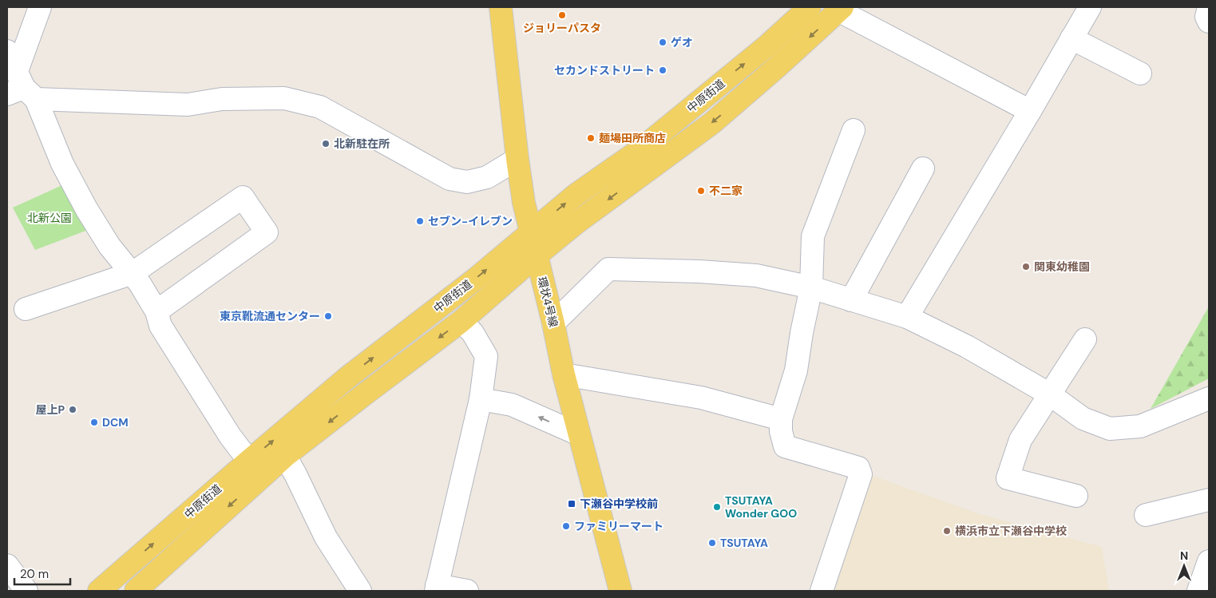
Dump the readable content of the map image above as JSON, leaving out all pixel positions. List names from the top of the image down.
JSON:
{
  "streets": {
    "main road": ["中原街道", "環状4号線"]
  },
  "crossings": [
    ["中原街道", "環状4号線"]
  ],
  "parks": ["北新公園"],
  "places": {
    "other": [
      "ジョリーパスタ",
      "ゲオ",
      "セカンドストリート",
      "麺場田所商店",
      "北新駐在所",
      "不二家",
      "セブン-イレブン",
      "関東幼稚園",
      "東京靴流通センター",
      "屋上P",
      "DCM",
      "TSUTAYA Wonder GOO",
      "ファミリーマート",
      "横浜市立下瀬谷中学校",
      "TSUTAYA"
    ],
    "transit": ["下瀬谷中学校前"]
  },
  "scale_bar": "20 m",
  "north": "top"
}
